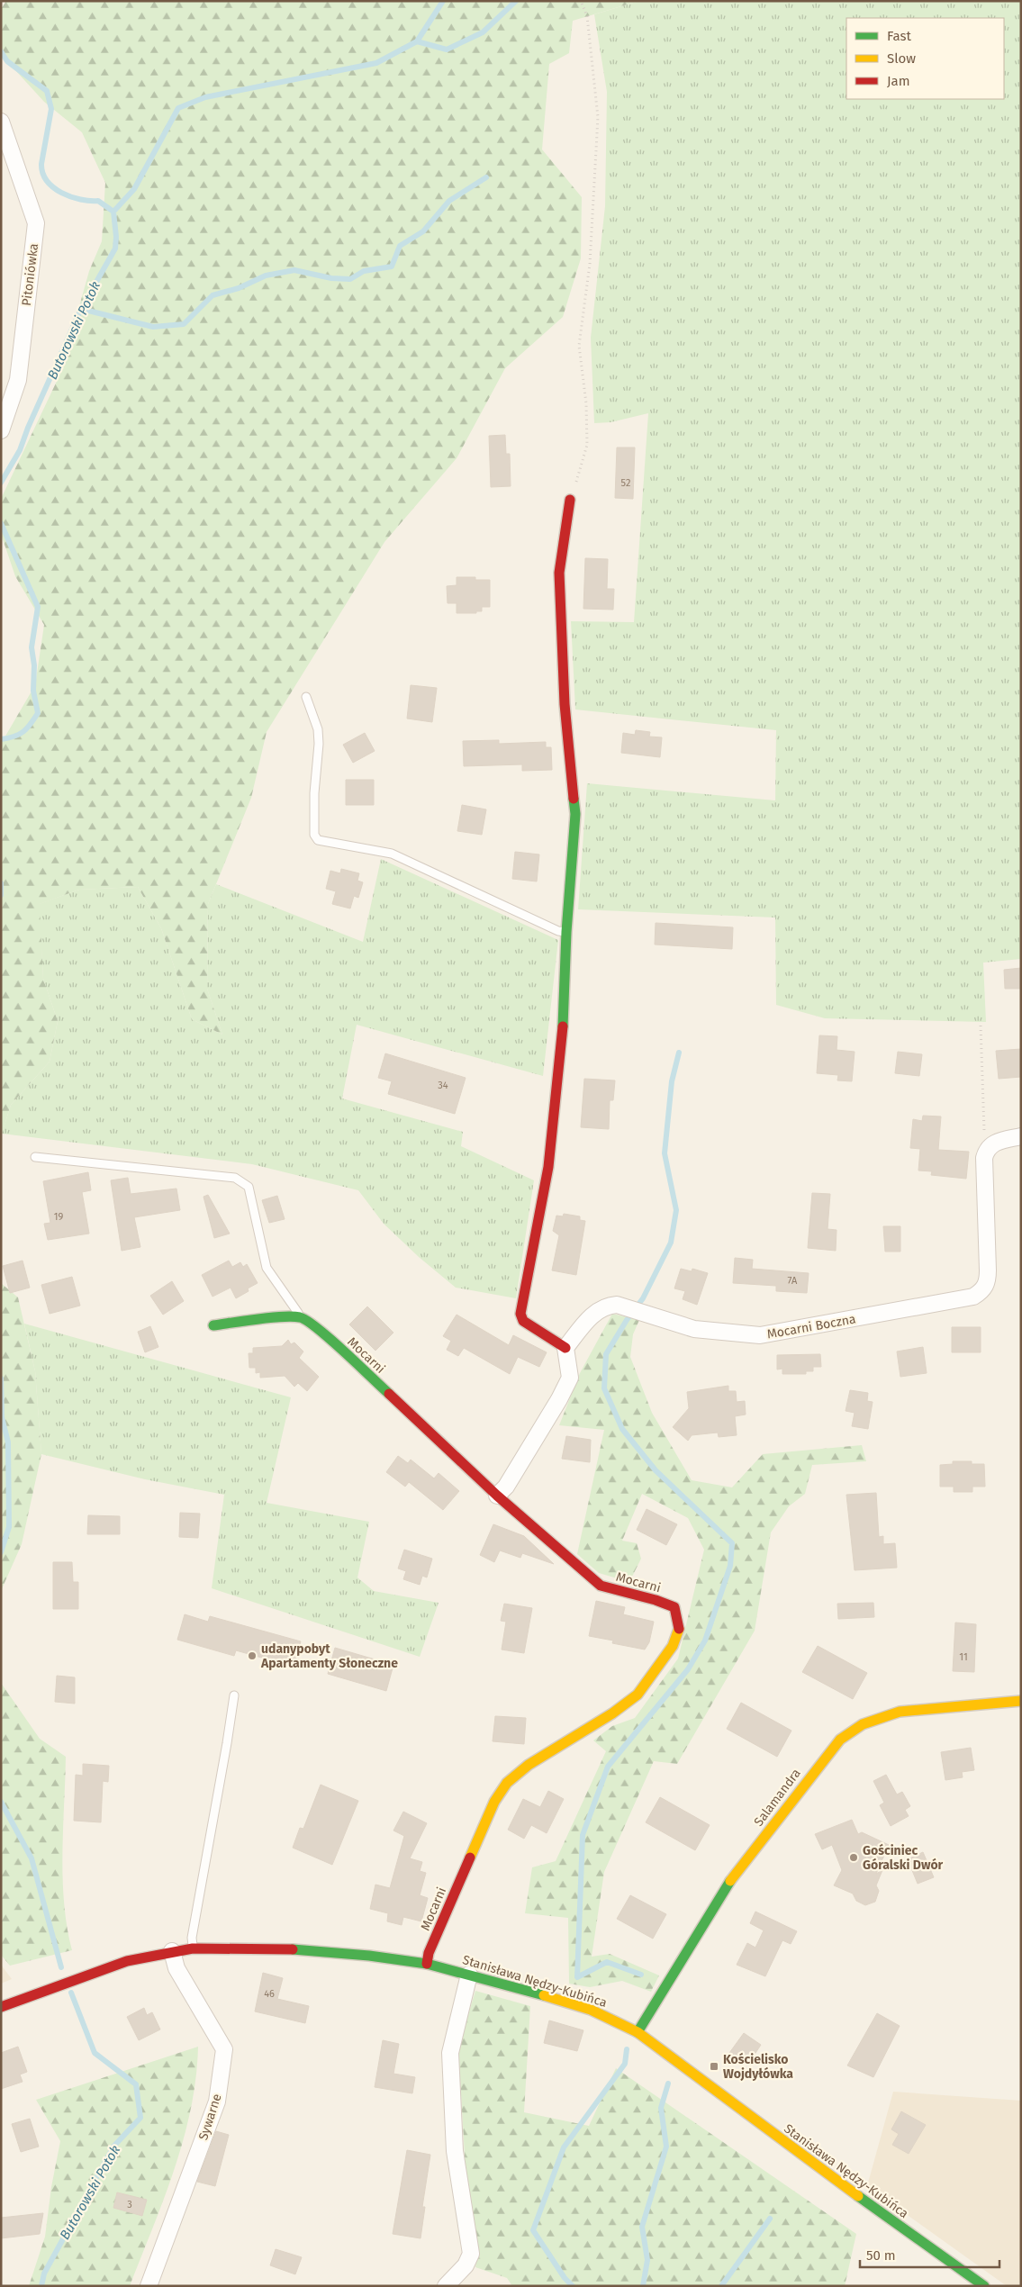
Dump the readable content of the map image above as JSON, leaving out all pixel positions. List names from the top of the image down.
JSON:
{
  "streets": {
    "street": [
      "Pitoniówka",
      "Mocarni Boczna",
      "Mocarni",
      "Salamandra",
      "Stanisława Nędzy-Kubińca",
      "Sywarne"
    ]
  },
  "crossings": [
    ["Mocarni", "Stanisława Nędzy-Kubińca"],
    ["Salamandra", "Stanisława Nędzy-Kubińca"],
    ["Stanisława Nędzy-Kubińca", "Sywarne"]
  ],
  "water": ["Butorowski Potok"],
  "places": {
    "other": ["udanypobyt Apartamenty Słoneczne", "Gościniec Góralski Dwór"],
    "transit": ["Kościelisko Wojdyłówka"]
  },
  "house_numbers": [
    "52",
    "34",
    "19",
    "7A",
    "11",
    "46",
    "3"
  ],
  "legend": ["Fast", "Slow", "Jam"],
  "scale_bar": "50 m"
}
